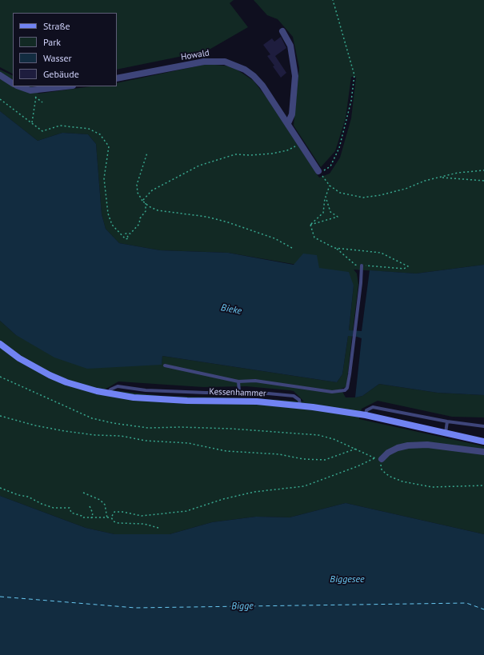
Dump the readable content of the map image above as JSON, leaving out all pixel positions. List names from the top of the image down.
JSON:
{
  "streets": {
    "main road": ["Kessenhammer"],
    "street": ["Howald"]
  },
  "water": ["Bieke", "Biggesee", "Bigge"],
  "legend": [
    "Straße",
    "Park",
    "Wasser",
    "Gebäude"
  ]
}
